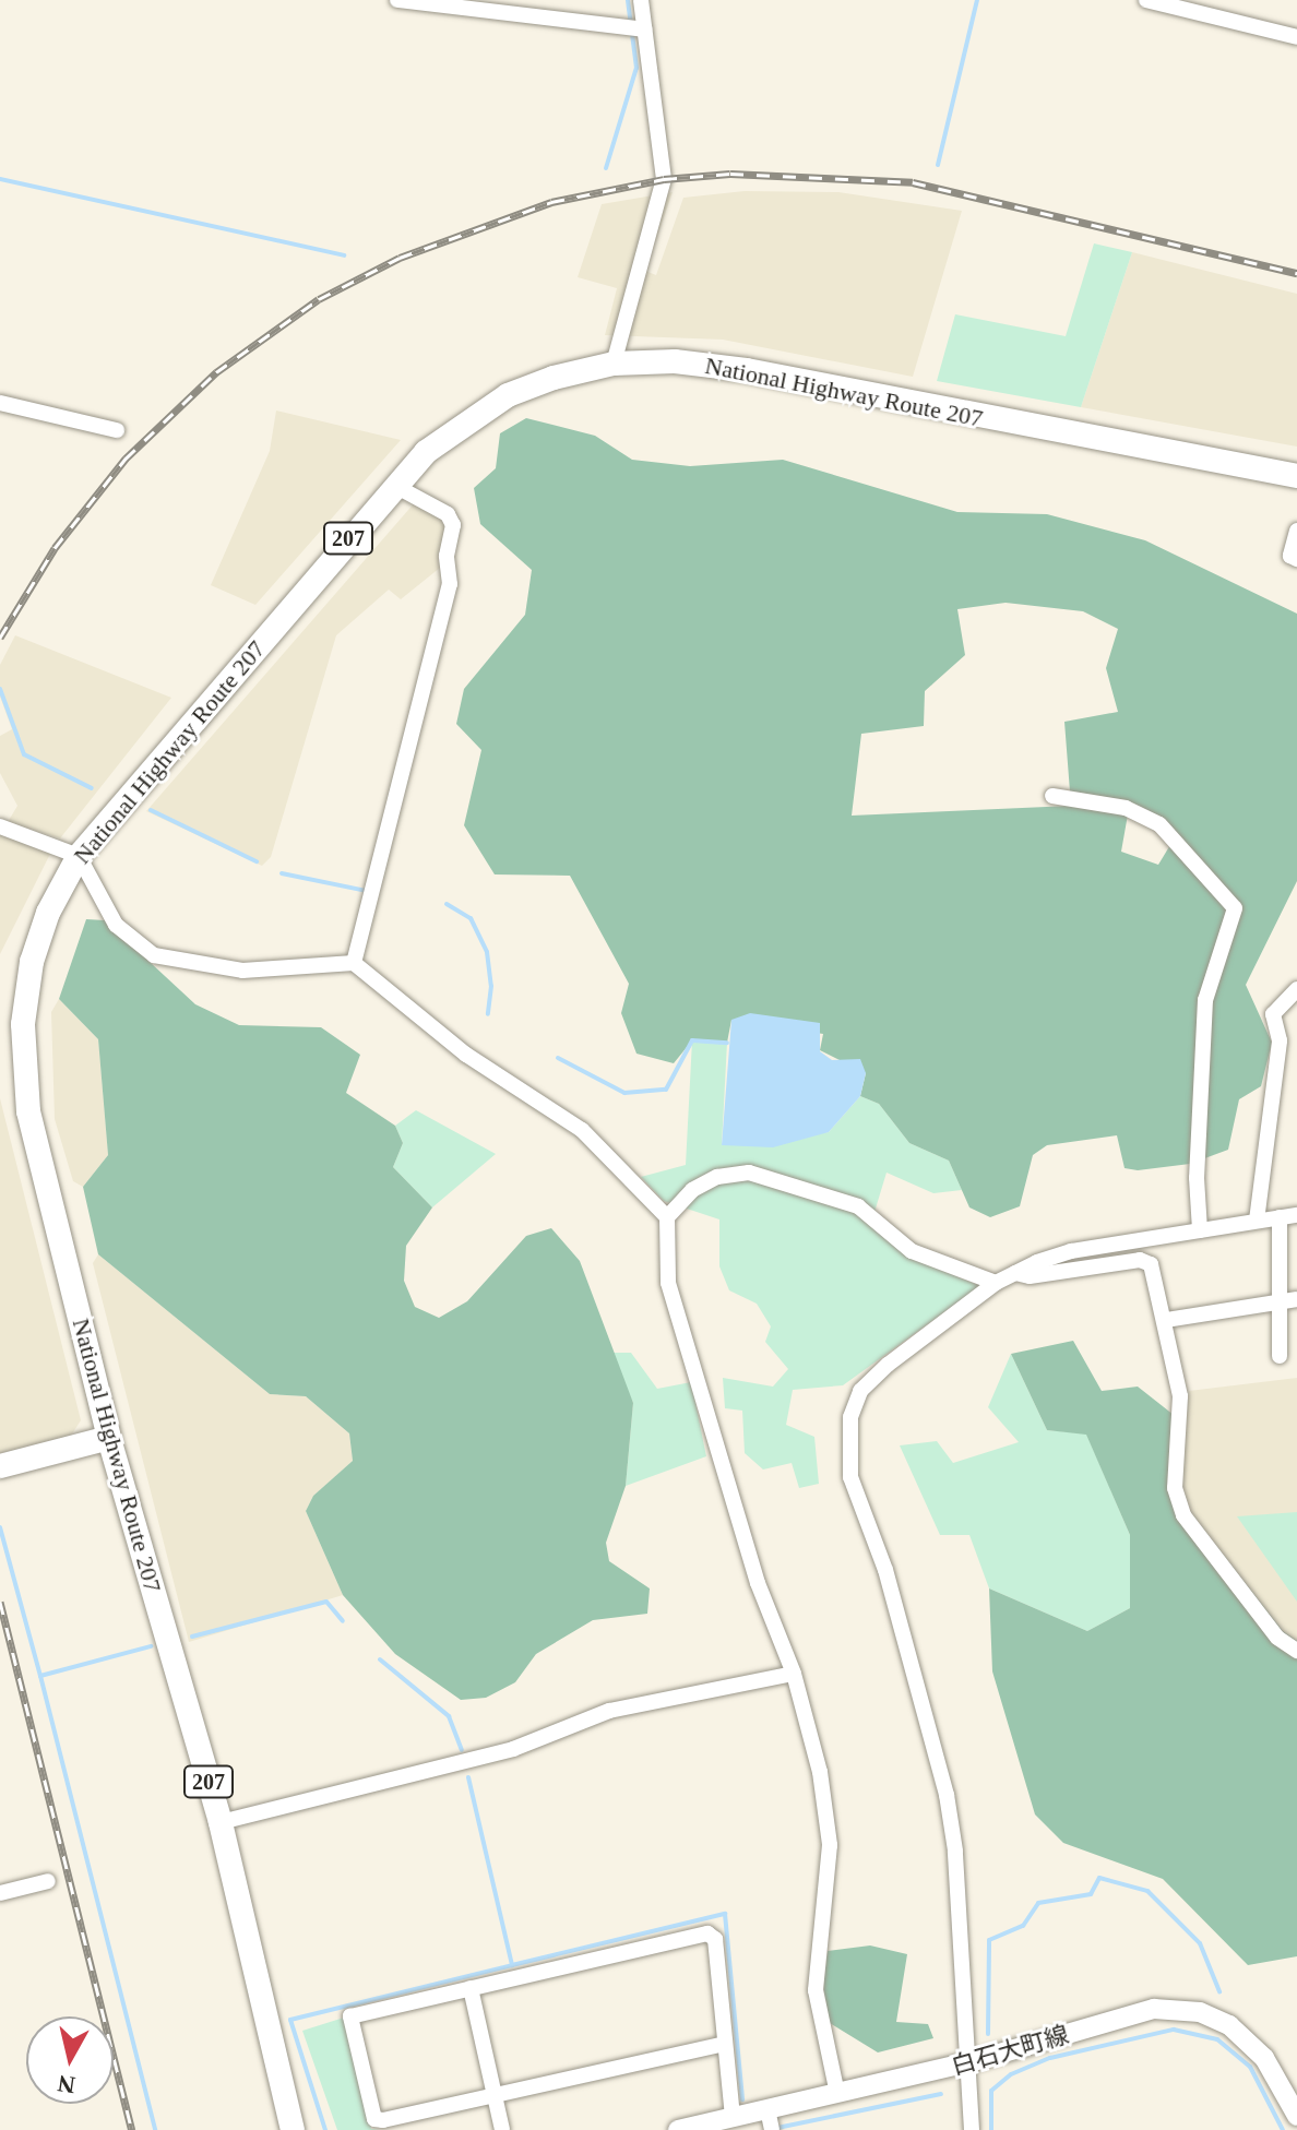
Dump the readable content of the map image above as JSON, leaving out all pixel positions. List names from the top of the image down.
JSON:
{
  "streets": {
    "highway": ["National Highway Route 207", "207"],
    "main road": ["白石大町線"]
  },
  "north": "bottom"
}
